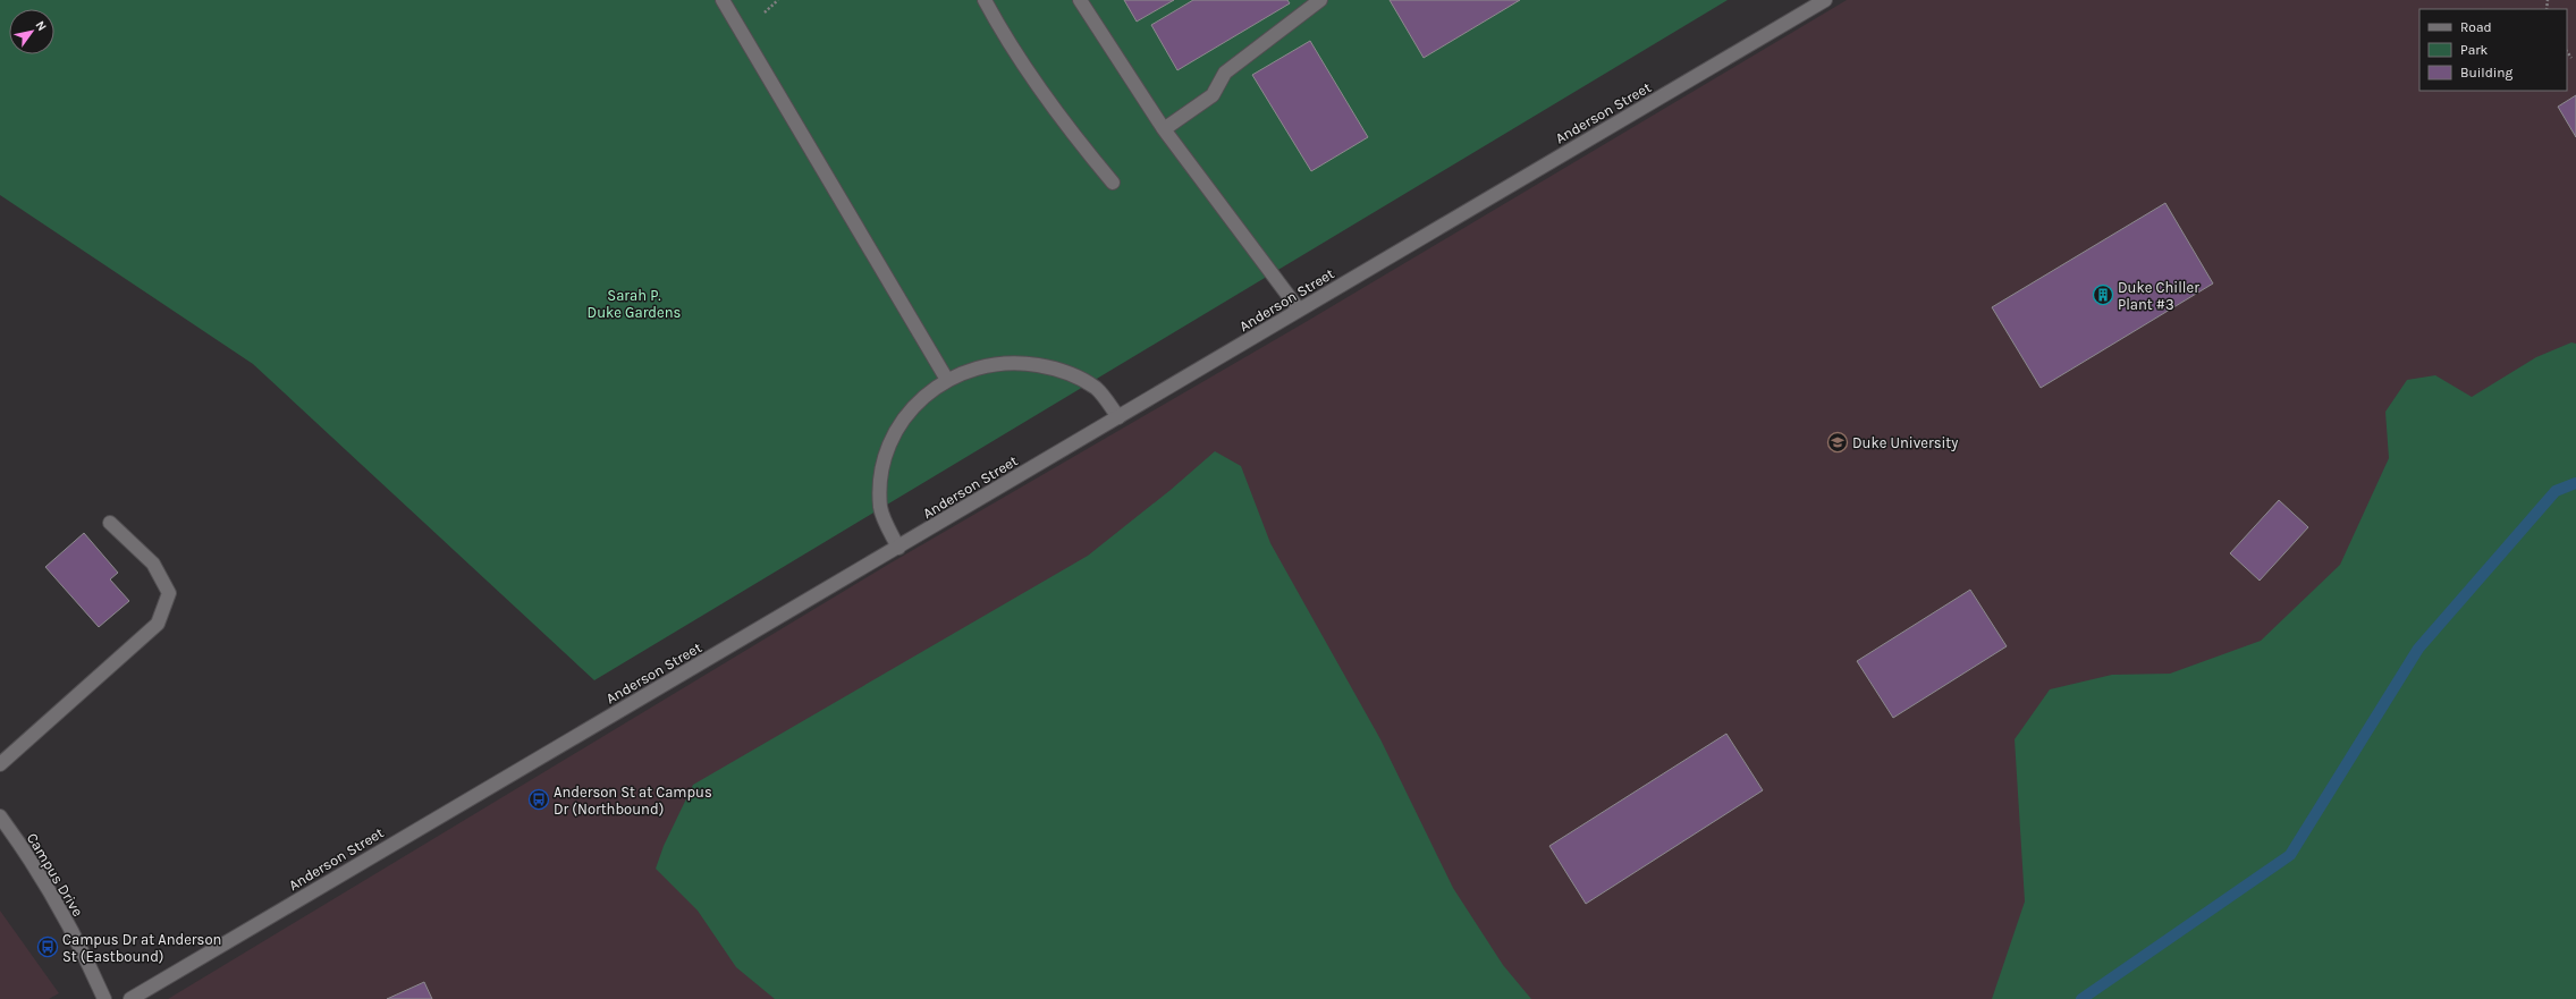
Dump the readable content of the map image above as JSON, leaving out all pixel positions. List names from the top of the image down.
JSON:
{
  "streets": {
    "street": ["Anderson Street", "Campus Drive"]
  },
  "parks": ["Sarah P. Duke Gardens"],
  "places": {
    "building": ["Duke Chiller Plant #3"],
    "school or university": ["Duke University"],
    "bus stop": ["Anderson St at Campus Dr (Northbound)", "Campus Dr at Anderson St (Eastbound)"]
  },
  "legend": ["Road", "Park", "Building"],
  "north": "top right"
}
